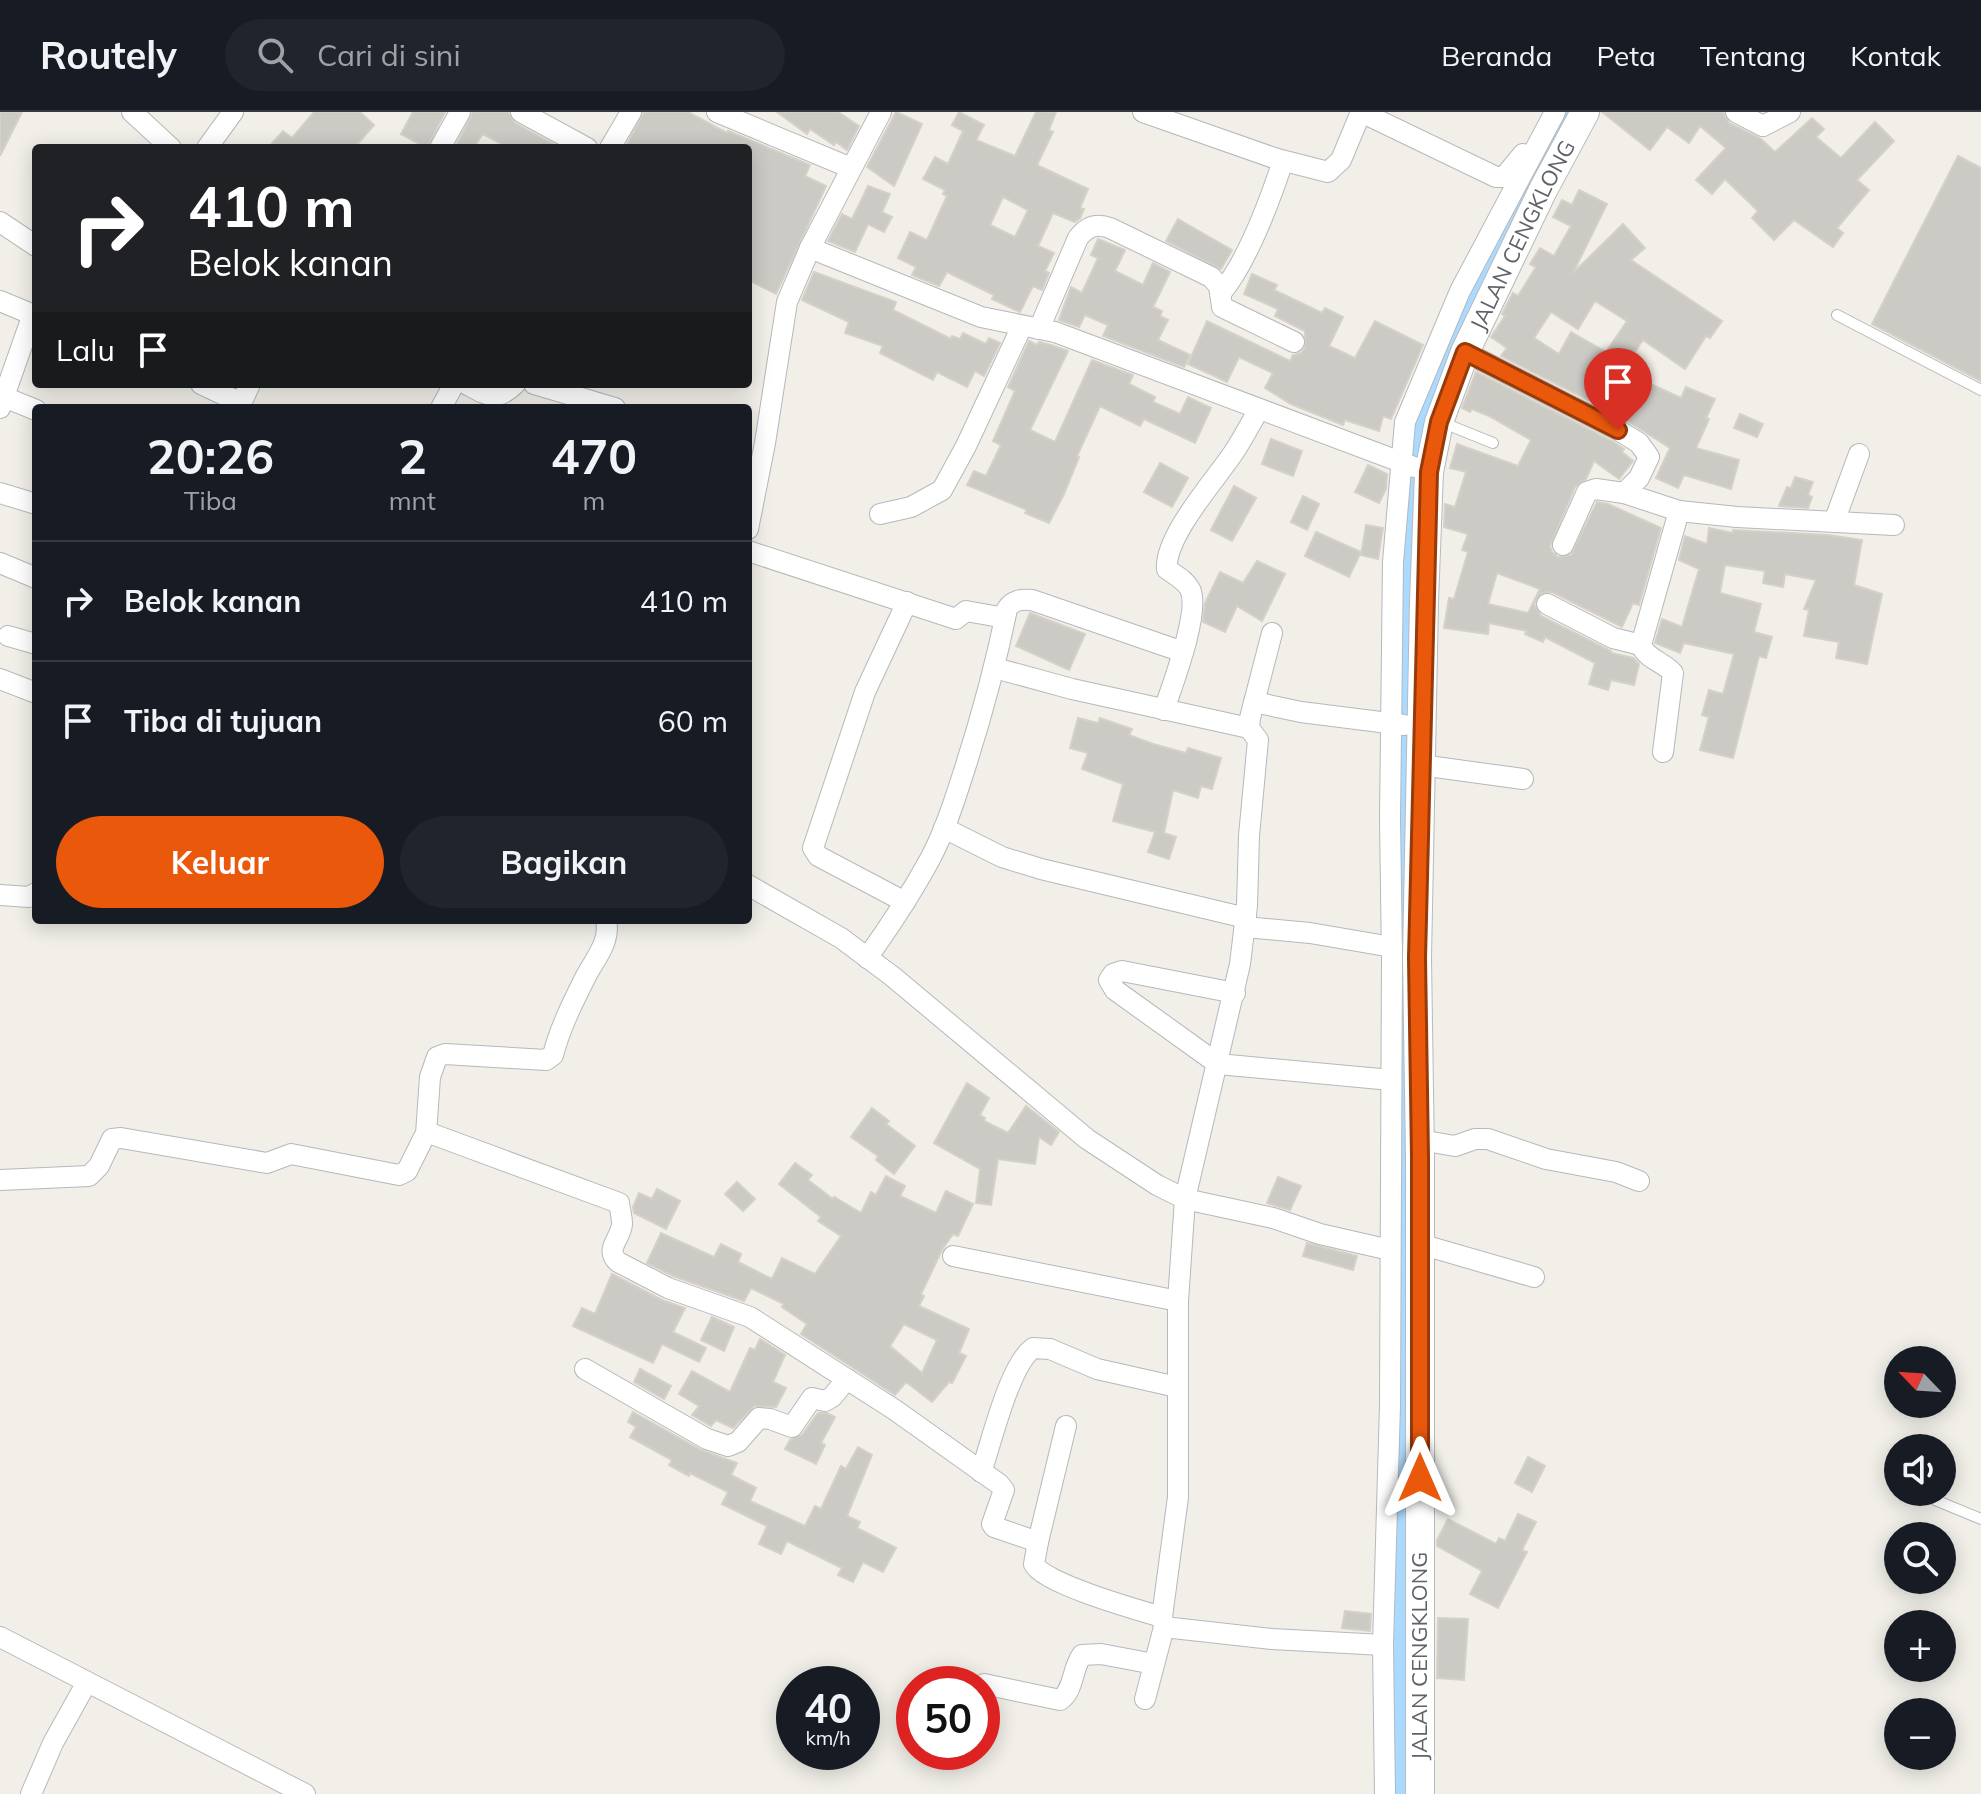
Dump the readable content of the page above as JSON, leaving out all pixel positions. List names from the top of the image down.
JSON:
{
  "streets": {
    "main road": ["JALAN CENGKLONG"]
  },
  "north": "top left",
  "page": {
    "header": "Routely",
    "search": "Cari di sini",
    "nav": [
      "Beranda",
      "Peta",
      "Tentang",
      "Kontak"
    ],
    "turn": ["410 m", "Belok kanan"],
    "then": "Lalu",
    "eta": [
      "20:26",
      "Tiba",
      "2",
      "mnt",
      "470",
      "m"
    ],
    "list": [
      {
        "name": "Belok kanan",
        "value": "410 m"
      },
      {
        "name": "Tiba di tujuan",
        "value": "60 m"
      }
    ],
    "buttons": ["Keluar", "Bagikan"],
    "map_buttons": ["+", "−"],
    "speed": "40 km/h",
    "limit": "50"
  }
}
